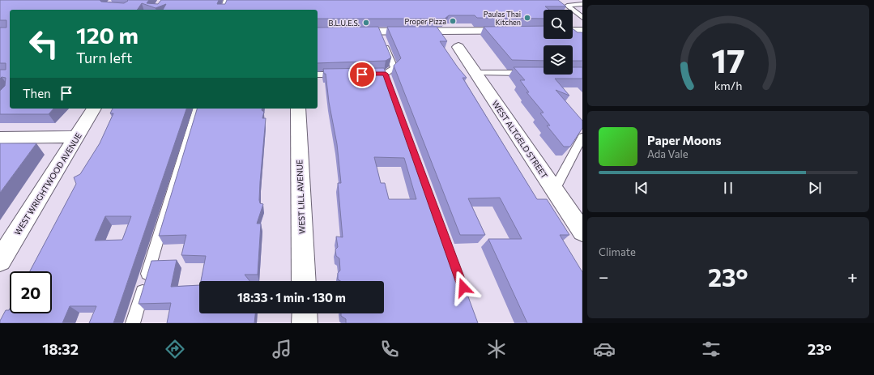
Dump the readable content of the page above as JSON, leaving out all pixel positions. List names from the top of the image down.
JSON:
{
  "streets": {
    "street": ["WEST ALTGELD STREET", "WEST WRIGHTWOOD AVENUE", "WEST LILL AVENUE"]
  },
  "places": ["Paulas Thai Kitchen", "Proper Pizza", "B.L.U.E.S."],
  "page": {
    "turn": ["120 m", "Turn left"],
    "then": "Then",
    "song": ["Paper Moons", "Ada Vale"],
    "tile": "Climate",
    "heat": ["−", "23°", "+"],
    "limit": "20",
    "trip": "18:33 · 1 min · 130 m",
    "tabs": ["18:32", "23°"],
    "gauge": ["17", "km/h"]
  }
}
